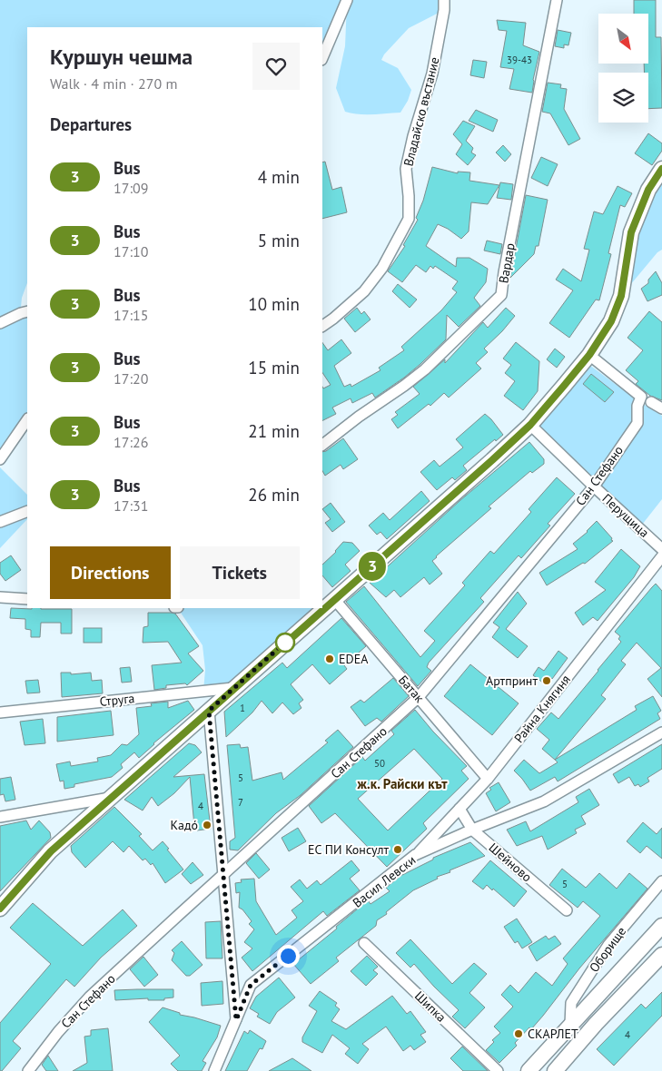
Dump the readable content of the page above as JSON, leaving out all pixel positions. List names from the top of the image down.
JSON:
{
  "streets": {
    "street": [
      "Владайско въстание",
      "Вардар",
      "Сан Стефано",
      "Перущица",
      "Батак",
      "Струга",
      "Райна Княгиня",
      "Шейново",
      "Васил Левски",
      "Оборище",
      "Шипка"
    ]
  },
  "crossings": [
    ["Сан Стефано", "Перущица"],
    ["Сан Стефано", "Батак"],
    ["Батак", "Райна Княгиня"],
    ["Райна Княгиня", "Шейново"],
    ["Райна Княгиня", "Васил Левски"],
    ["Шейново", "Васил Левски"]
  ],
  "districts": ["ж.к. Райски кът"],
  "places": [
    "EDEA",
    "Артпринт",
    "Кадó",
    "ЕС ПИ Консулт",
    "СКАРЛЕТ"
  ],
  "lines": ["bus line 3"],
  "house_numbers": [
    "39-43",
    "1",
    "50",
    "5",
    "7",
    "4",
    "5",
    "4"
  ],
  "north": "bottom right",
  "page": {
    "on_map": "3",
    "heading": [
      ["Куршун чешма", "Walk · 4 min · 270 m"],
      "Departures"
    ],
    "list": [
      {
        "mark": "3",
        "name": "Bus",
        "note": "17:09",
        "value": "4 min"
      },
      {
        "mark": "3",
        "name": "Bus",
        "note": "17:10",
        "value": "5 min"
      },
      {
        "mark": "3",
        "name": "Bus",
        "note": "17:15",
        "value": "10 min"
      },
      {
        "mark": "3",
        "name": "Bus",
        "note": "17:20",
        "value": "15 min"
      },
      {
        "mark": "3",
        "name": "Bus",
        "note": "17:26",
        "value": "21 min"
      },
      {
        "mark": "3",
        "name": "Bus",
        "note": "17:31",
        "value": "26 min"
      }
    ],
    "buttons": ["Directions", "Tickets"]
  }
}
